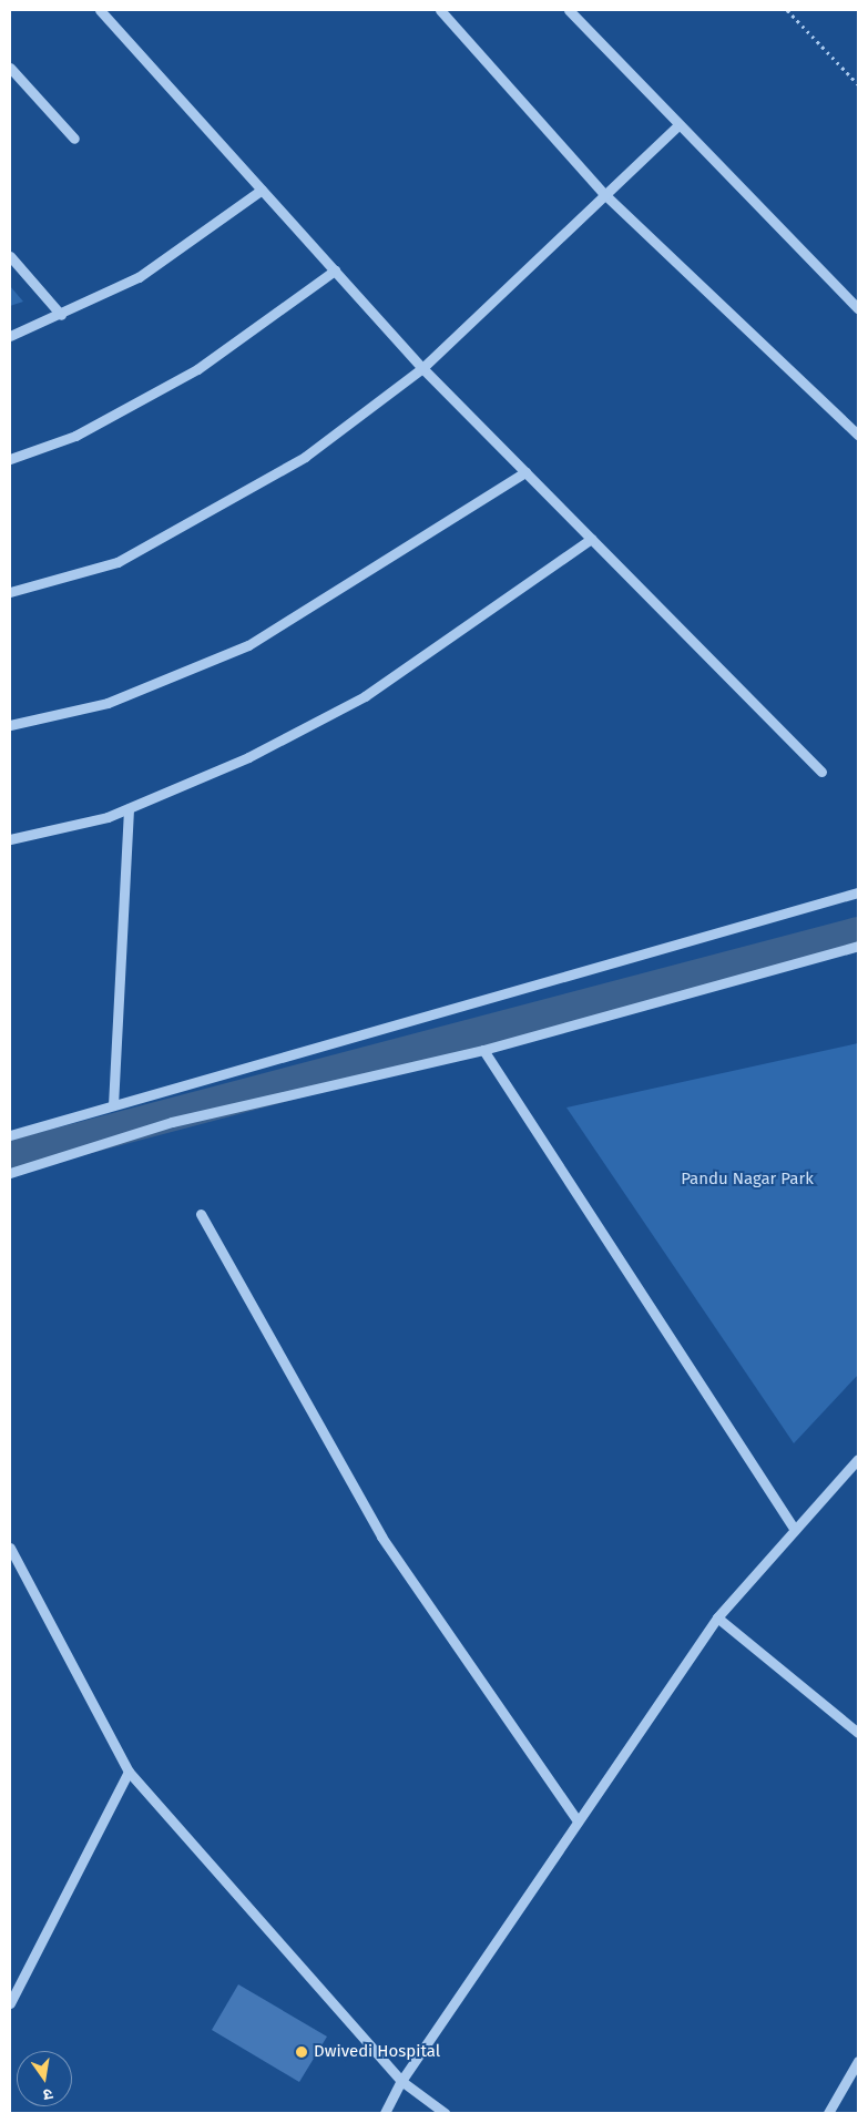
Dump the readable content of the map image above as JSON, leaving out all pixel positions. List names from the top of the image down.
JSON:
{
  "parks": ["Pandu Nagar Park"],
  "places": ["Dwivedi Hospital"],
  "north": "bottom"
}
